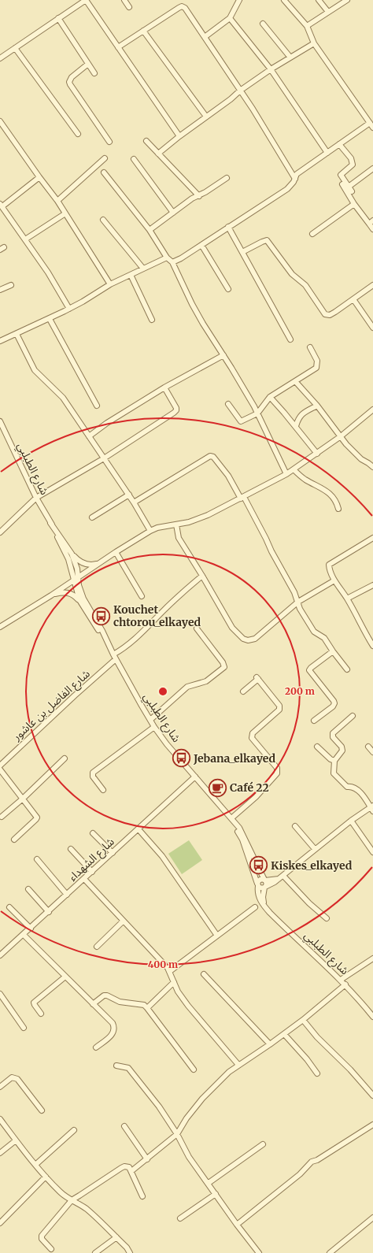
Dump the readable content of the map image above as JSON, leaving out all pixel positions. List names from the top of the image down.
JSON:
{
  "streets": {
    "street": ["شارع الطبلبي", "شارع الفاضل بن عاشور", "شارع الشهداء"]
  },
  "crossings": [
    ["شارع الطبلبي", "شارع الفاضل بن عاشور"],
    ["شارع الطبلبي", "شارع الشهداء"]
  ],
  "places": {
    "bus stop": ["Kouchet chtorou_elkayed", "Jebana_elkayed", "Kiskes_elkayed"],
    "cafe": ["Café 22"]
  },
  "rings": ["200 m", "400 m"]
}
